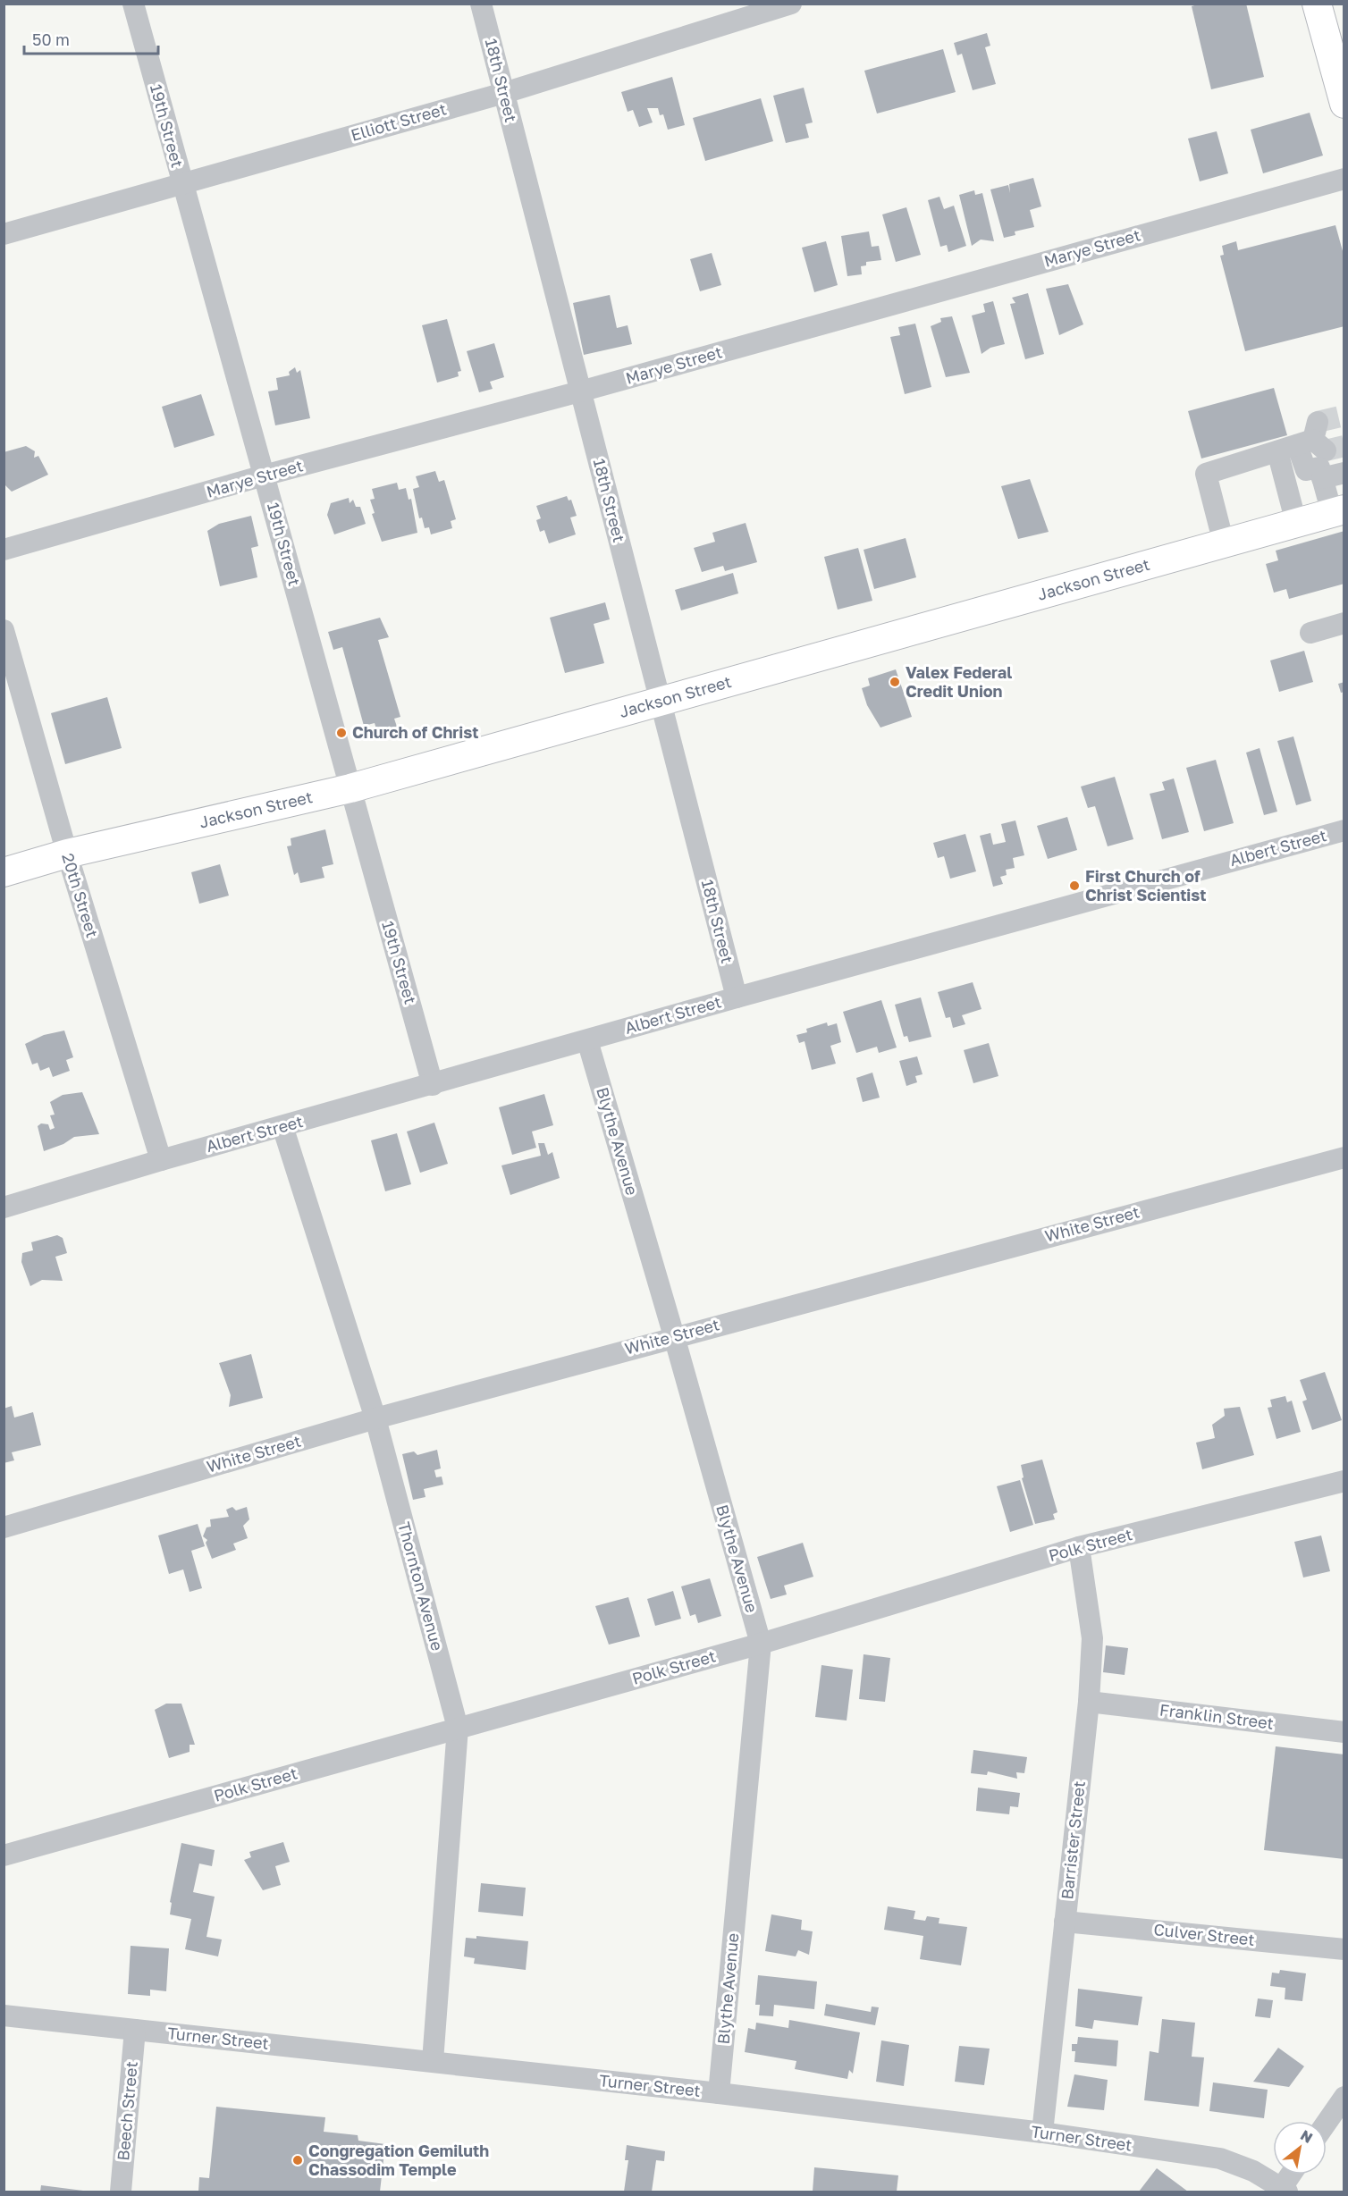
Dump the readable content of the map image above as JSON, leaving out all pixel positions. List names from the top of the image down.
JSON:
{
  "streets": {
    "main road": ["Jackson Street"],
    "street": [
      "18th Street",
      "Elliott Street",
      "19th Street",
      "Marye Street",
      "Albert Street",
      "20th Street",
      "Blythe Avenue",
      "White Street",
      "Polk Street",
      "Thornton Avenue",
      "Franklin Street",
      "Barrister Street",
      "Culver Street",
      "Turner Street",
      "Beech Street"
    ]
  },
  "crossings": [
    ["18th Street", "Elliott Street"],
    ["18th Street", "Marye Street"],
    ["18th Street", "Jackson Street"],
    ["18th Street", "Albert Street"],
    ["Elliott Street", "19th Street"],
    ["19th Street", "Marye Street"],
    ["19th Street", "Jackson Street"],
    ["19th Street", "Albert Street"],
    ["Jackson Street", "20th Street"],
    ["Albert Street", "20th Street"],
    ["Albert Street", "Blythe Avenue"],
    ["Albert Street", "Thornton Avenue"],
    ["Blythe Avenue", "White Street"],
    ["Blythe Avenue", "Polk Street"],
    ["Blythe Avenue", "Turner Street"],
    ["White Street", "Thornton Avenue"],
    ["Polk Street", "Thornton Avenue"],
    ["Polk Street", "Barrister Street"],
    ["Thornton Avenue", "Turner Street"],
    ["Franklin Street", "Barrister Street"],
    ["Barrister Street", "Culver Street"],
    ["Barrister Street", "Turner Street"],
    ["Turner Street", "Beech Street"]
  ],
  "places": [
    "Valex Federal Credit Union",
    "Church of Christ",
    "First Church of Christ Scientist",
    "Congregation Gemiluth Chassodim Temple"
  ],
  "scale_bar": "50 m",
  "north": "top right"
}
